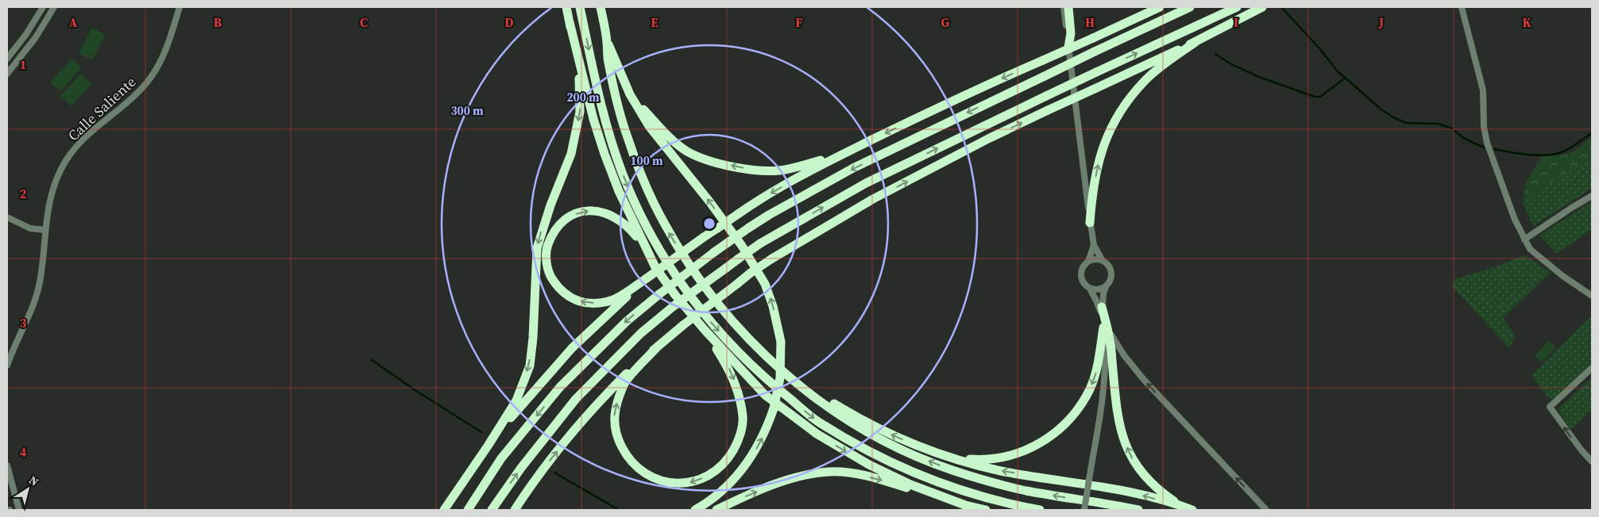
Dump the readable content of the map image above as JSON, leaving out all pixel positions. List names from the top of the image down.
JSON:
{
  "streets": {
    "street": ["Calle Saliente"]
  },
  "north": "top right",
  "grid": {
    "columns": [
      "A",
      "B",
      "C",
      "D",
      "E",
      "F",
      "G",
      "H",
      "I",
      "J",
      "K"
    ],
    "rows": [
      "1",
      "2",
      "3",
      "4"
    ]
  },
  "rings": ["200 m", "300 m", "100 m"]
}
